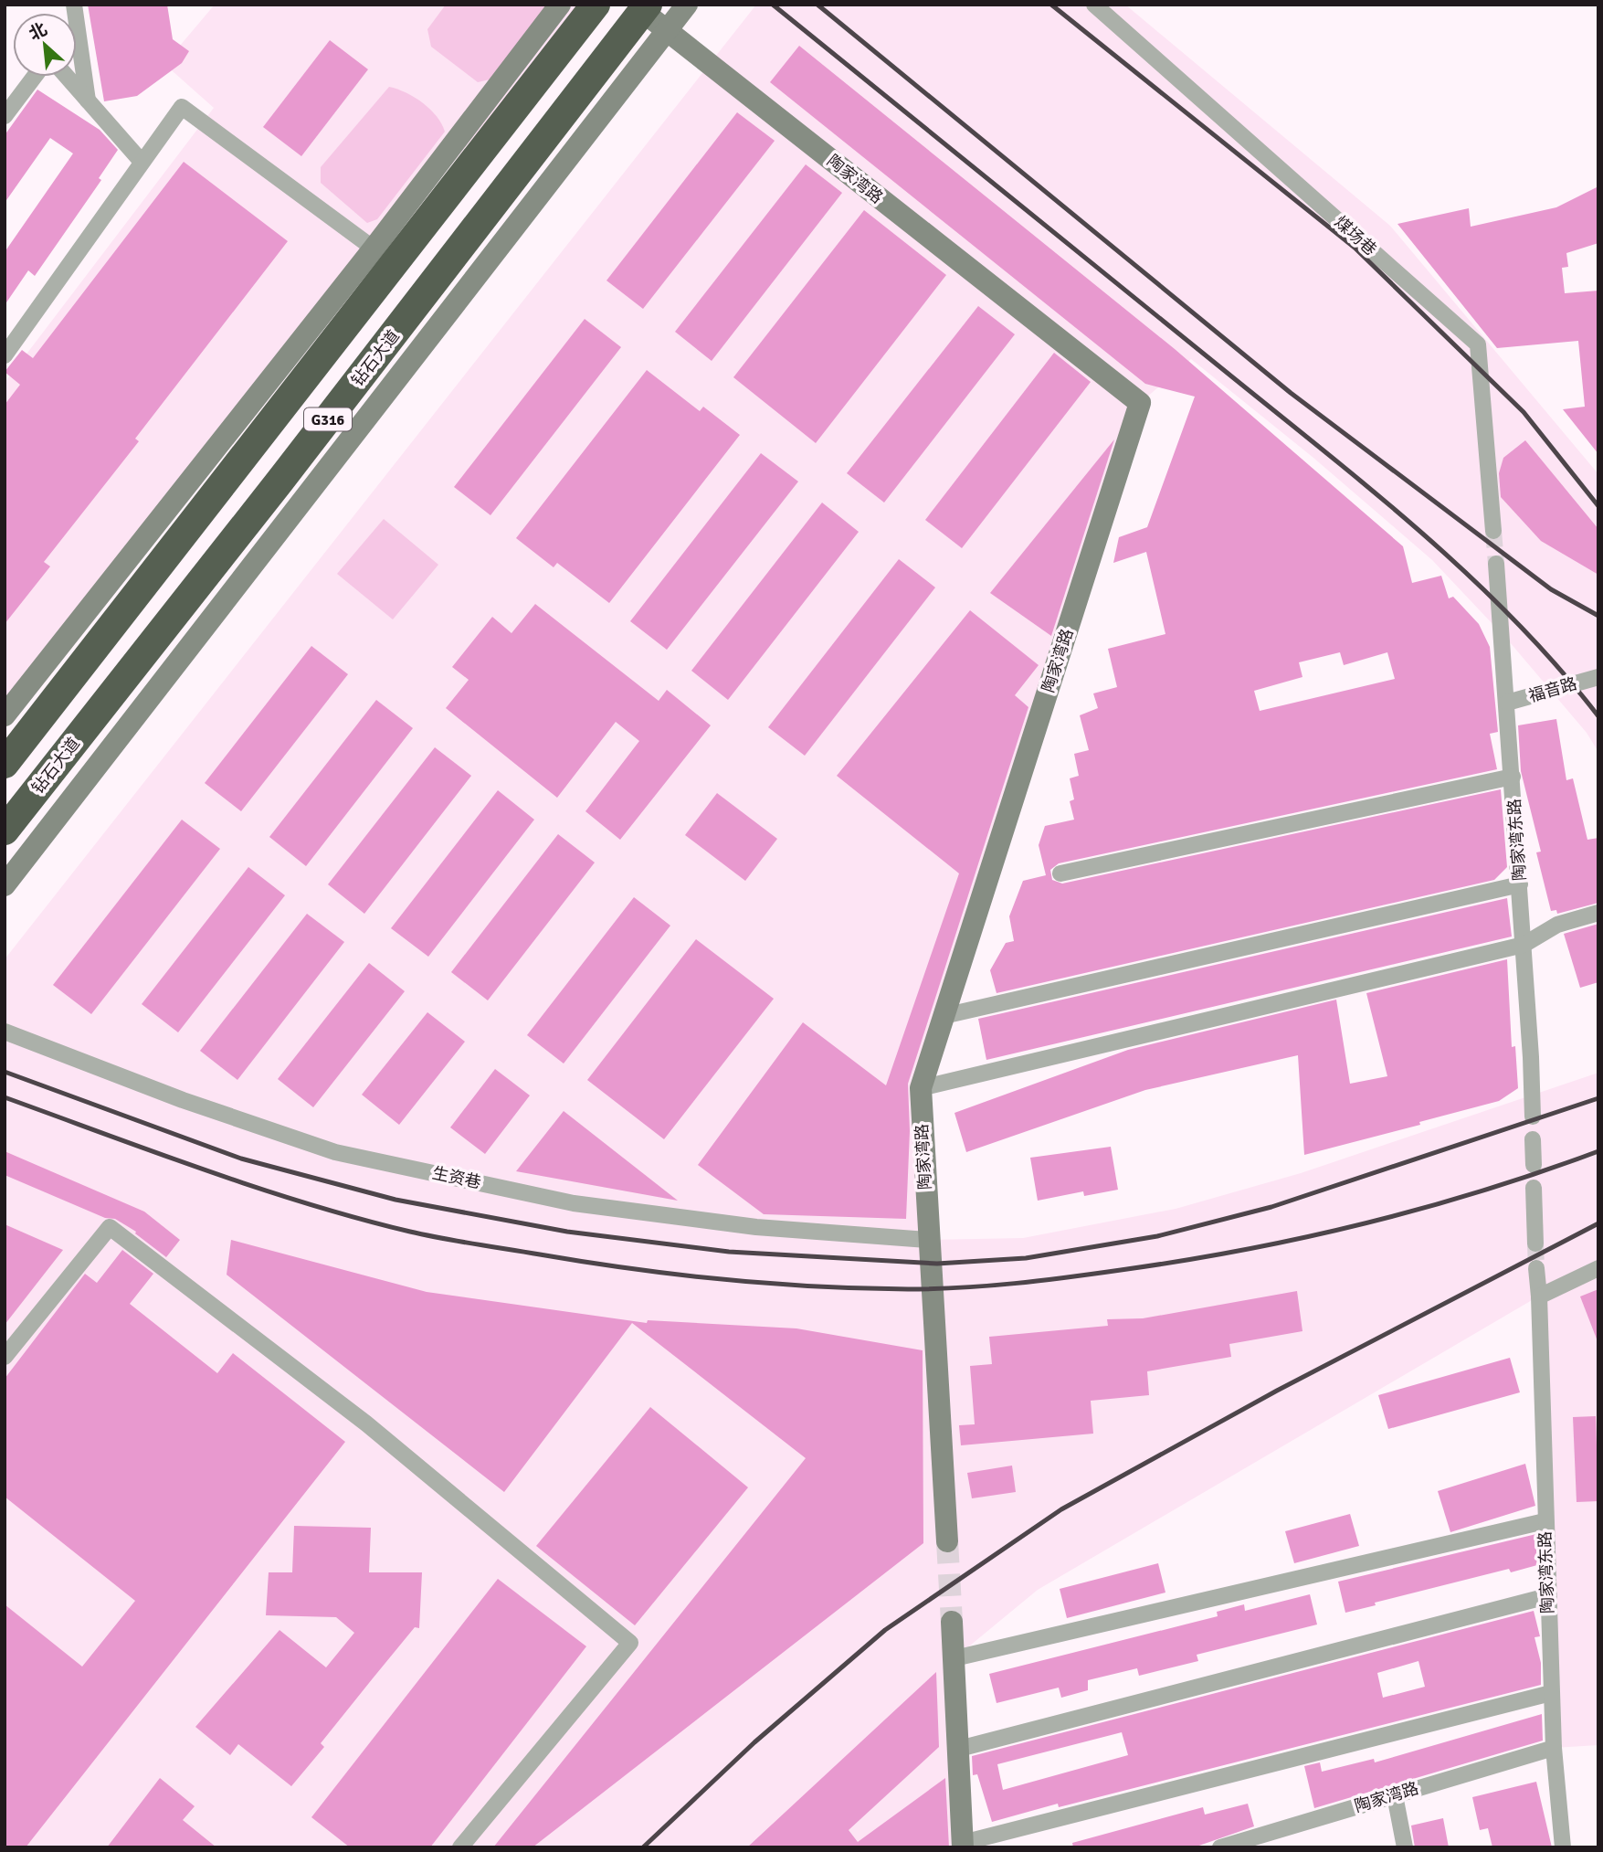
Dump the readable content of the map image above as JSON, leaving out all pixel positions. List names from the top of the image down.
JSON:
{
  "streets": {
    "highway": ["钻石大道", "G316"],
    "street": [
      "陶家湾路",
      "煤场巷",
      "福音路",
      "陶家湾东路",
      "生资巷"
    ]
  },
  "crossings": [
    ["陶家湾路", "钻石大道"],
    ["陶家湾路", "陶家湾东路"],
    ["陶家湾路", "生资巷"],
    ["福音路", "陶家湾东路"]
  ],
  "north": "top left"
}
